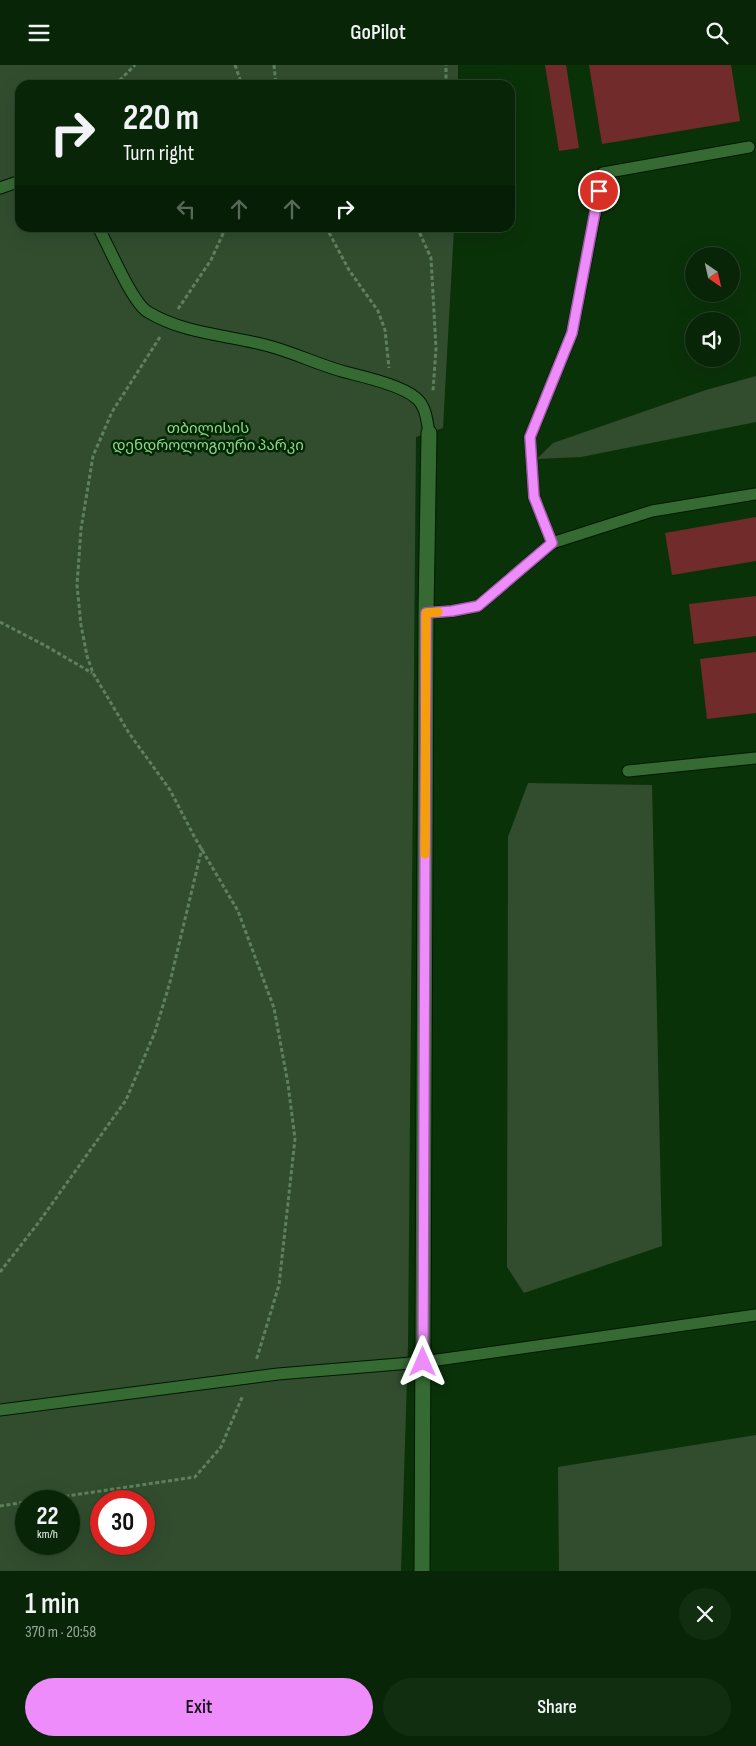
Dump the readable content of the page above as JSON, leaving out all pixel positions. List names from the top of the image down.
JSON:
{
  "parks": ["თბილისის დენდროლოგიური პარკი"],
  "north": "bottom right",
  "page": {
    "header": "GoPilot",
    "turn": ["220 m", "Turn right"],
    "speed": "22 km/h",
    "limit": "30",
    "heading": ["1 min", "370 m · 20:58"],
    "buttons": ["Exit", "Share"]
  }
}
